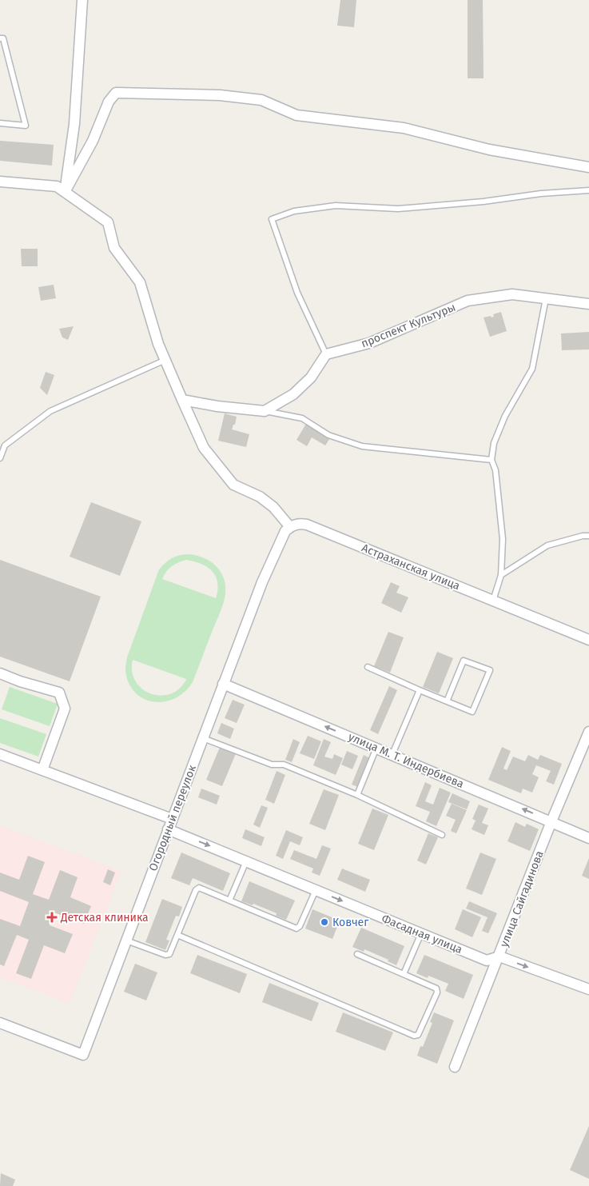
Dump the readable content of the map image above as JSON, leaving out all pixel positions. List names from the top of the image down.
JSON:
{
  "streets": {
    "street": [
      "проспект Культуры",
      "Астраханская улица",
      "улица М. Т. Индербиева",
      "Огородный переулок",
      "улица Сайгадинова",
      "Фасадная улица"
    ]
  },
  "crossings": [
    ["Астраханская улица", "Огородный переулок"],
    ["улица М. Т. Индербиева", "Огородный переулок"],
    ["улица М. Т. Индербиева", "улица Сайгадинова"],
    ["Огородный переулок", "Фасадная улица"],
    ["улица Сайгадинова", "Фасадная улица"]
  ],
  "one_way": ["улица М. Т. Индербиева", "Фасадная улица"],
  "places": {
    "health": ["Детская клиника"],
    "other": ["Ковчег"]
  }
}
